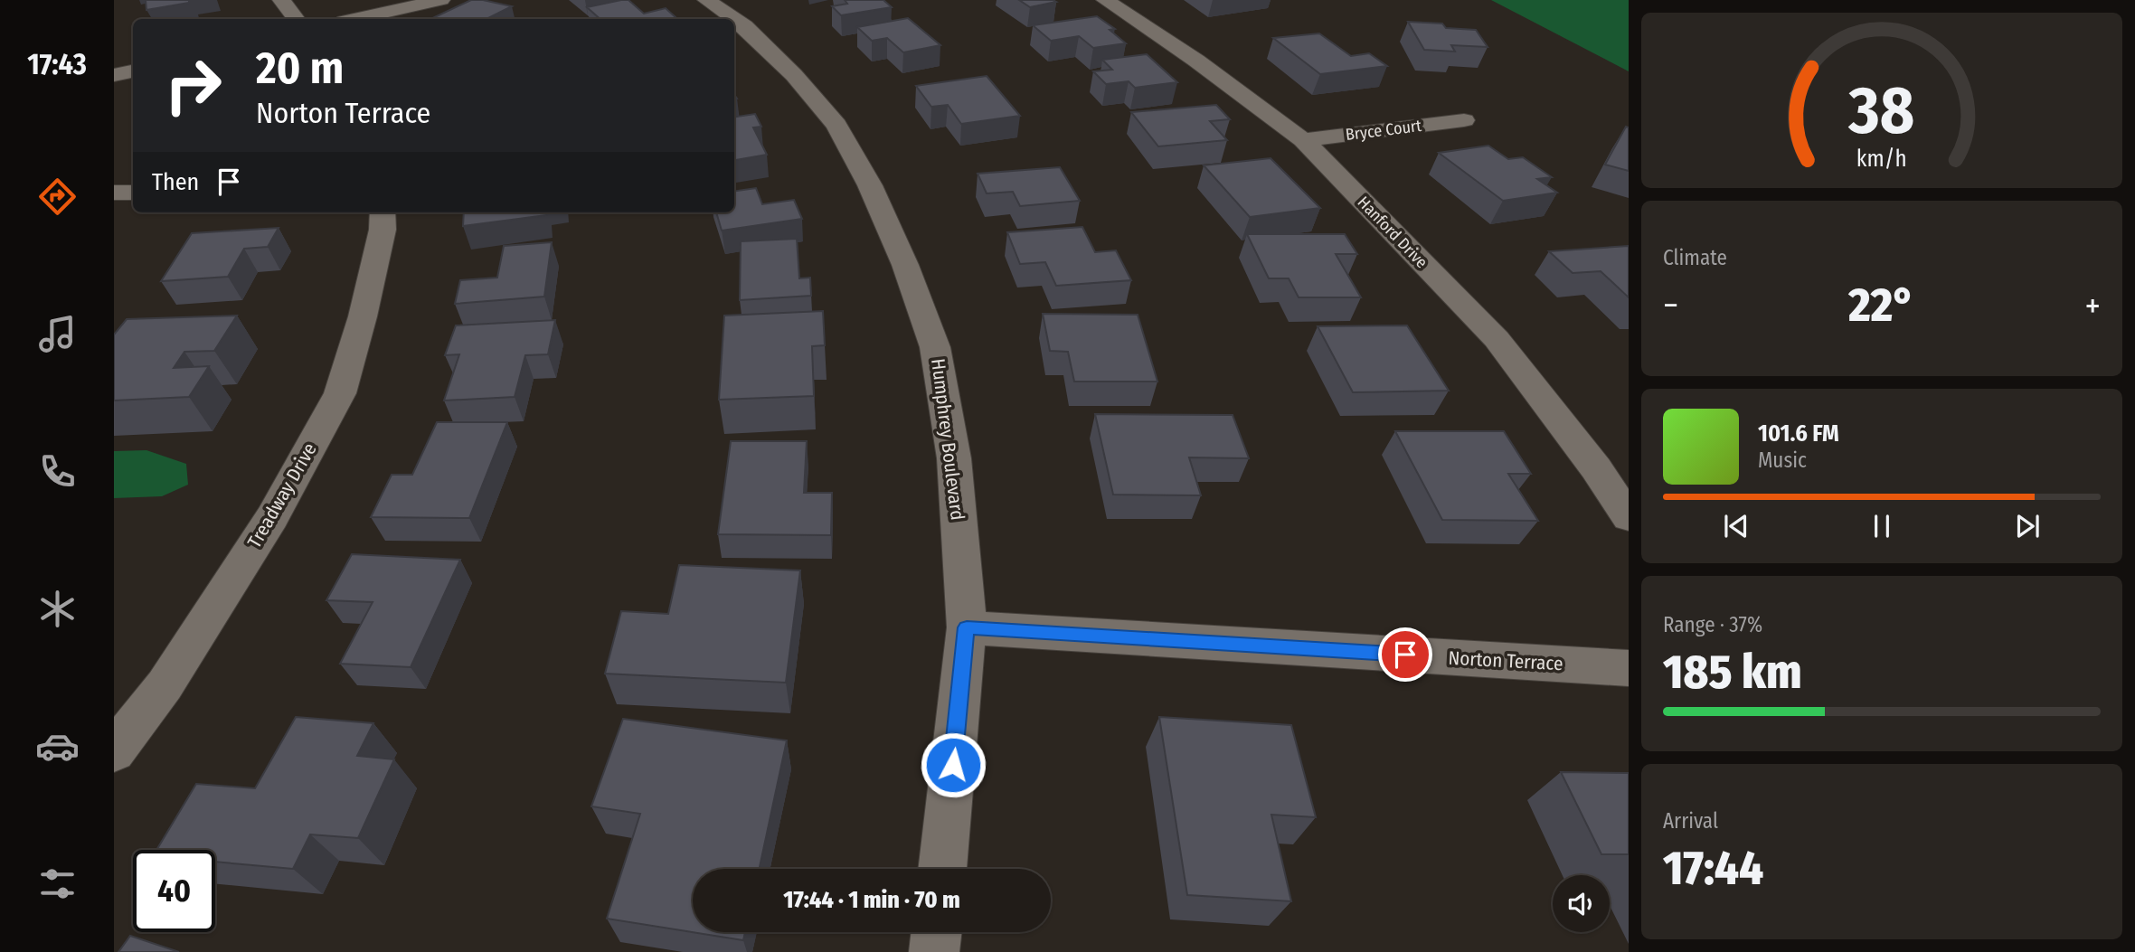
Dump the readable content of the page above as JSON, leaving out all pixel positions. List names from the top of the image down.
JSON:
{
  "streets": {
    "street": [
      "Bryce Court",
      "Hanford Drive",
      "Humphrey Boulevard",
      "Treadway Drive",
      "Norton Terrace"
    ]
  },
  "crossings": [
    ["Bryce Court", "Hanford Drive"],
    ["Humphrey Boulevard", "Norton Terrace"]
  ],
  "page": {
    "tabs": "17:43",
    "turn": ["20 m", "Norton Terrace"],
    "then": "Then",
    "tile": [
      "Climate",
      ["Range · 37%", "185 km"],
      ["Arrival", "17:44"]
    ],
    "heat": ["−", "22°", "+"],
    "song": ["101.6 FM", "Music"],
    "limit": "40",
    "trip": "17:44 · 1 min · 70 m",
    "gauge": ["38", "km/h"]
  }
}
